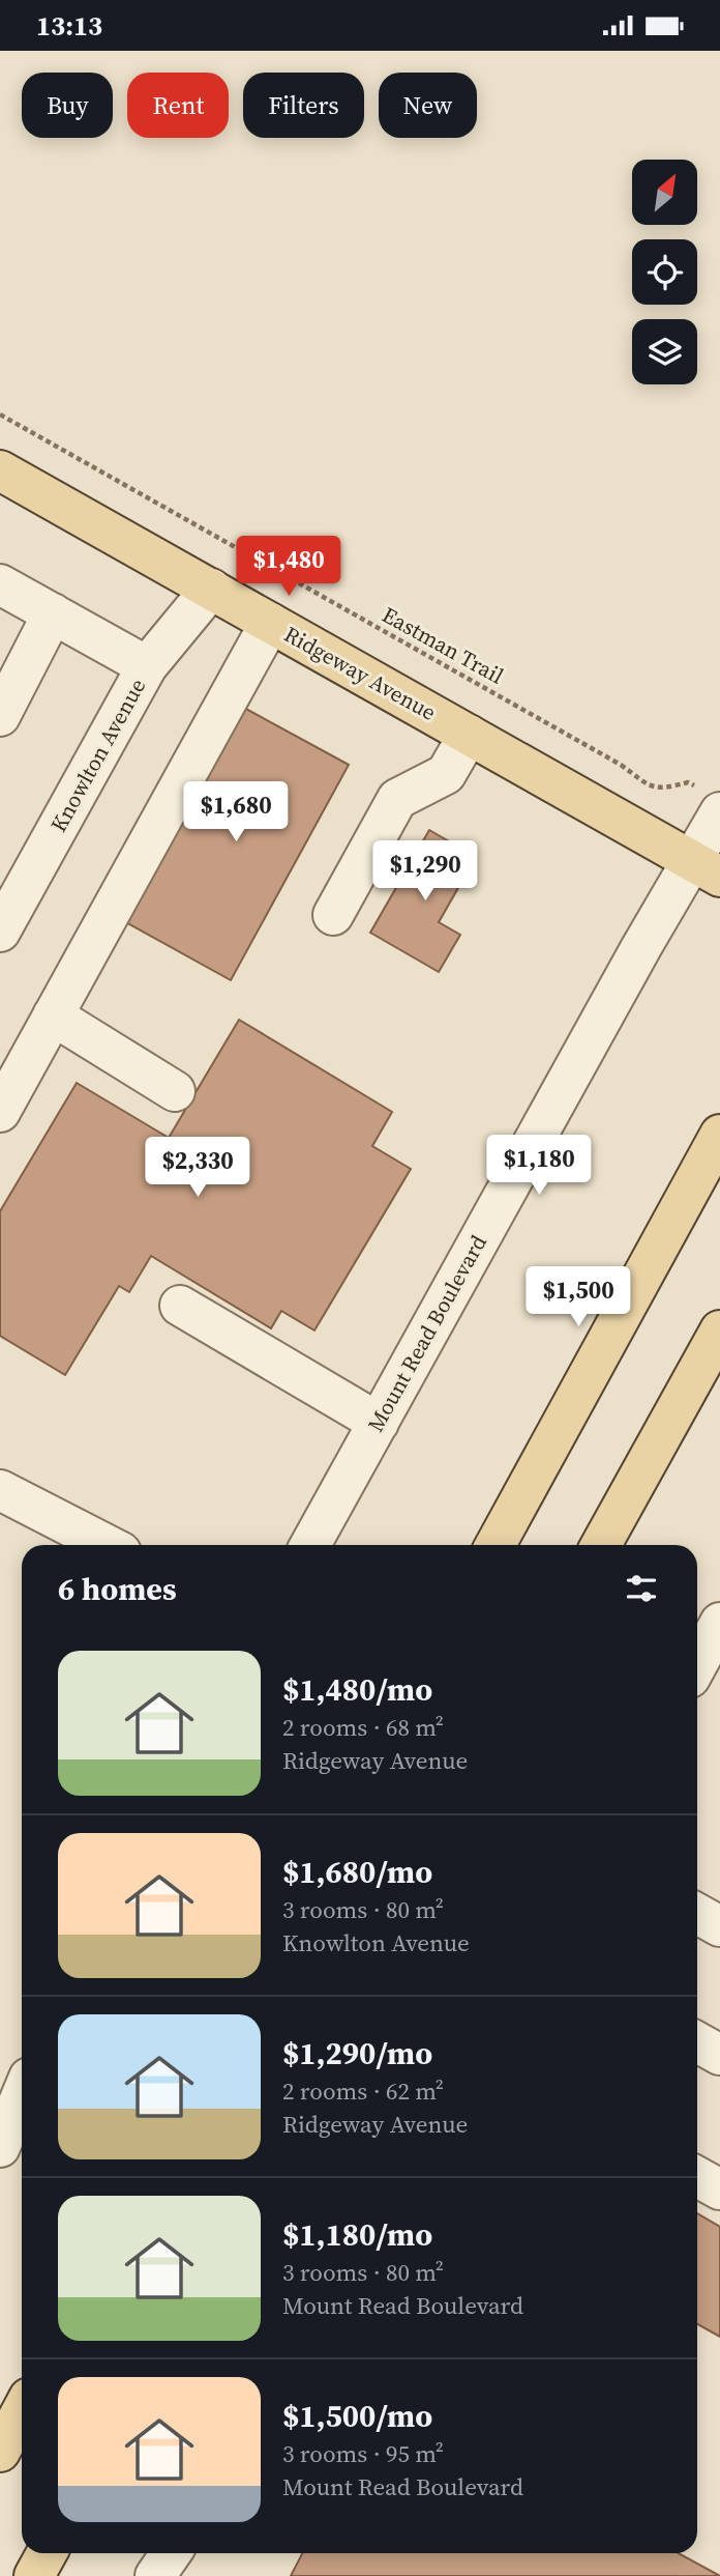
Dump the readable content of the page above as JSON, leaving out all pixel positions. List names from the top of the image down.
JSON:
{
  "streets": {
    "main road": ["Ridgeway Avenue"],
    "street": ["Knowlton Avenue", "Mount Read Boulevard"],
    "path": ["Eastman Trail"]
  },
  "crossings": [
    ["Eastman Trail", "Mount Read Boulevard"],
    ["Ridgeway Avenue", "Knowlton Avenue"],
    ["Ridgeway Avenue", "Mount Read Boulevard"]
  ],
  "north": "top right",
  "page": {
    "status": "13:13",
    "chip": [
      "Buy",
      "Rent",
      "Filters",
      "New"
    ],
    "price": [
      "$1,480",
      "$1,680",
      "$1,290",
      "$1,180",
      "$2,330",
      "$1,500"
    ],
    "heading": "6 homes",
    "list": [
      {
        "name": "$1,480/mo",
        "note": "2 rooms · 68 m² · Ridgeway Avenue"
      },
      {
        "name": "$1,680/mo",
        "note": "3 rooms · 80 m² · Knowlton Avenue"
      },
      {
        "name": "$1,290/mo",
        "note": "2 rooms · 62 m² · Ridgeway Avenue"
      },
      {
        "name": "$1,180/mo",
        "note": "3 rooms · 80 m² · Mount Read Boulevard"
      },
      {
        "name": "$1,500/mo",
        "note": "3 rooms · 95 m² · Mount Read Boulevard"
      }
    ]
  }
}
